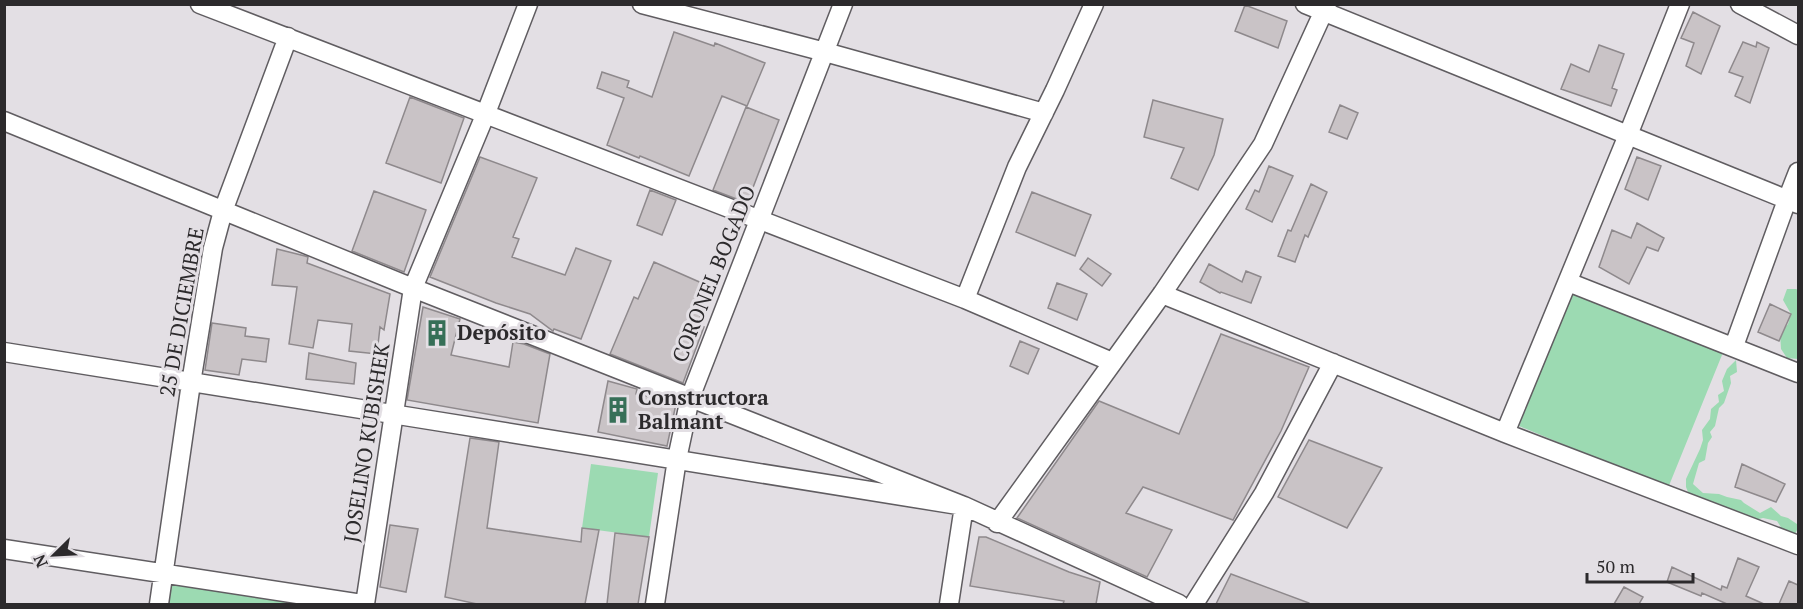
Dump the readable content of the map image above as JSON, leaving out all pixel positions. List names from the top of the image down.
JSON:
{
  "streets": {
    "street": ["CORONEL BOGADO", "25 DE DICIEMBRE", "JOSELINO KUBISHEK"]
  },
  "places": {
    "building": ["Depósito", "Constructora Balmant"]
  },
  "scale_bar": "50 m",
  "north": "bottom left"
}
